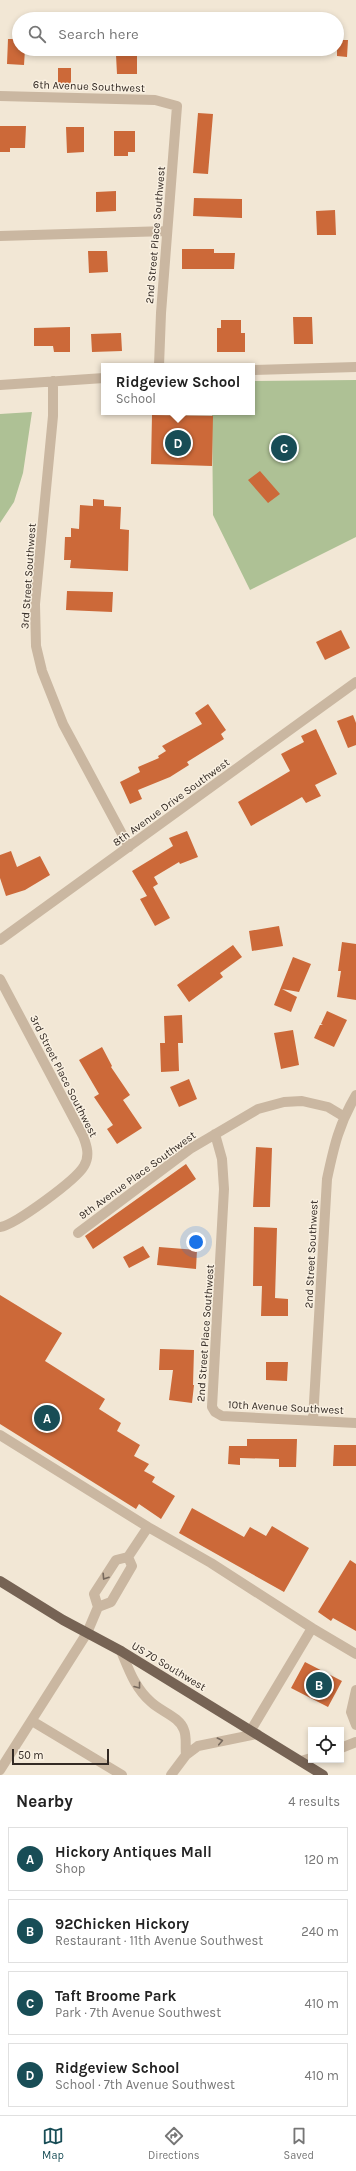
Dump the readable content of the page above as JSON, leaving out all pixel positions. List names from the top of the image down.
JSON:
{
  "streets": {
    "main road": ["US 70 Southwest"],
    "street": [
      "6th Avenue Southwest",
      "2nd Street Place Southwest",
      "3rd Street Southwest",
      "8th Avenue Drive Southwest",
      "3rd Street Place Southwest",
      "9th Avenue Place Southwest",
      "2nd Street Southwest",
      "10th Avenue Southwest"
    ]
  },
  "crossings": [
    ["6th Avenue Southwest", "2nd Street Place Southwest"],
    ["2nd Street Place Southwest", "9th Avenue Place Southwest"],
    ["2nd Street Place Southwest", "10th Avenue Southwest"],
    ["3rd Street Southwest", "8th Avenue Drive Southwest"],
    ["9th Avenue Place Southwest", "2nd Street Southwest"],
    ["2nd Street Southwest", "10th Avenue Southwest"]
  ],
  "scale_bar": "50 m",
  "page": {
    "search": "Search here",
    "popup": ["Ridgeview School", "School"],
    "pins": [
      "D",
      "C",
      "A",
      "B"
    ],
    "scale": "50 m",
    "heading": ["Nearby", "4 results"],
    "list": [
      {
        "mark": "A",
        "name": "Hickory Antiques Mall",
        "note": "Shop",
        "value": "120 m"
      },
      {
        "mark": "B",
        "name": "92Chicken Hickory",
        "note": "Restaurant · 11th Avenue Southwest",
        "value": "240 m"
      },
      {
        "mark": "C",
        "name": "Taft Broome Park",
        "note": "Park · 7th Avenue Southwest",
        "value": "410 m"
      },
      {
        "mark": "D",
        "name": "Ridgeview School",
        "note": "School · 7th Avenue Southwest",
        "value": "410 m"
      }
    ],
    "nav": ["Map", "Directions", "Saved"]
  }
}
